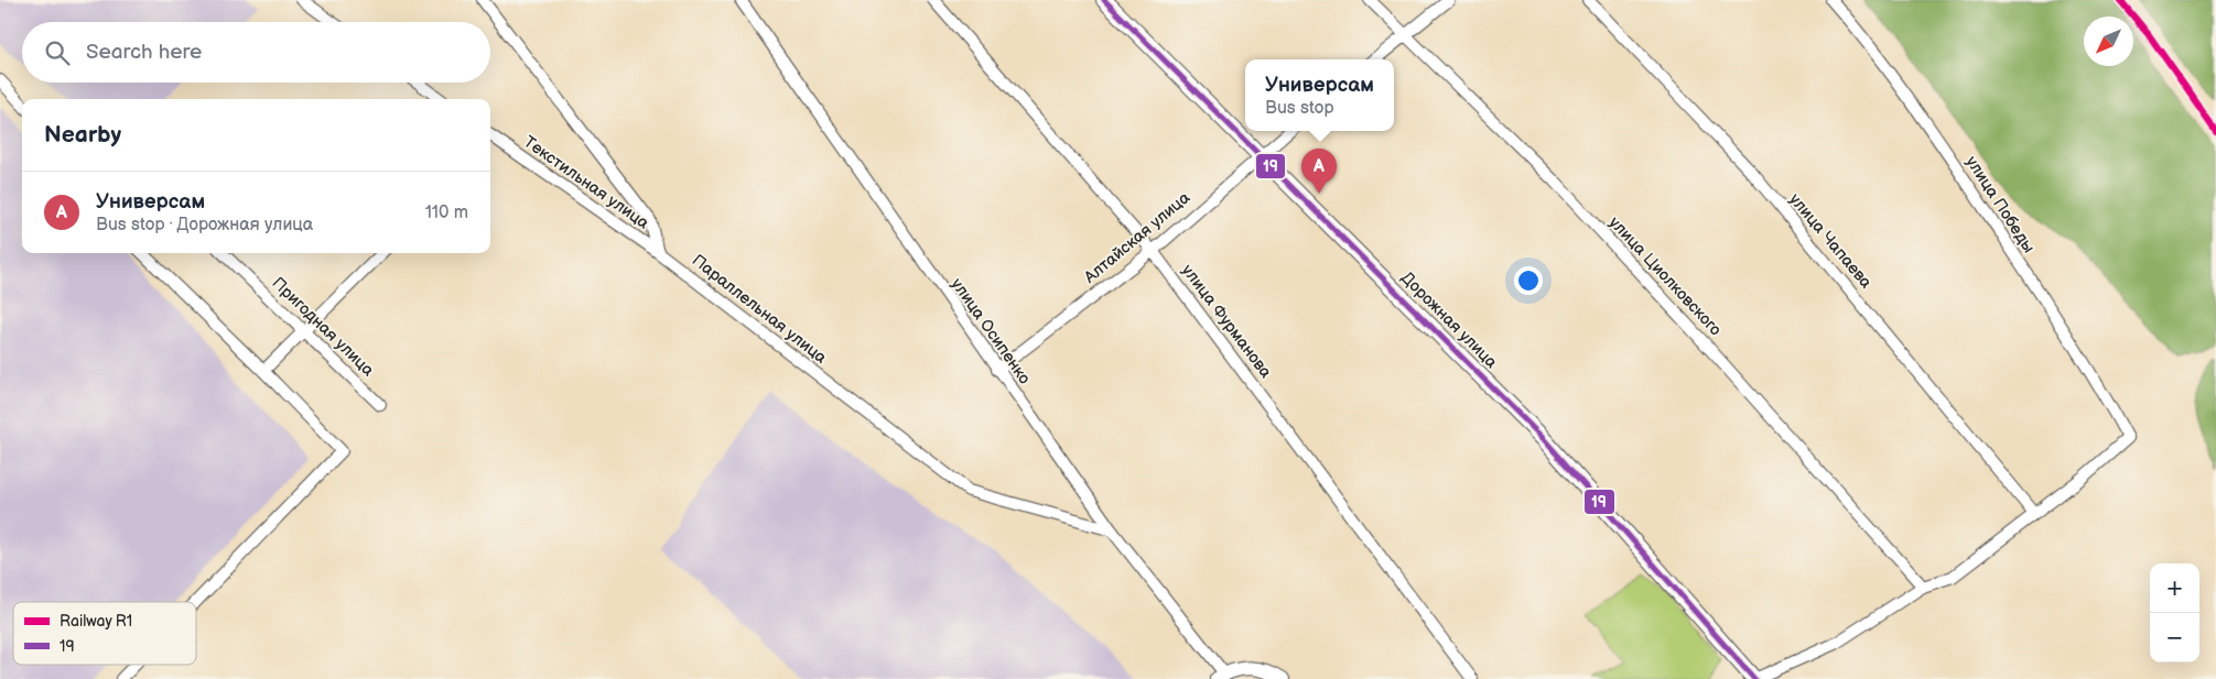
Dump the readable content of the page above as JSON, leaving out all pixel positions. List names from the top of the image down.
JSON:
{
  "streets": {
    "main road": ["Дорожная улица"],
    "street": [
      "Текстильная улица",
      "улица Победы",
      "Алтайская улица",
      "улица Чапаева",
      "улица Циолковского",
      "Параллельная улица",
      "улица Фурманова",
      "Пригодная улица",
      "улица Осипенко"
    ]
  },
  "crossings": [
    ["Текстильная улица", "Параллельная улица"],
    ["улица Победы", "улица Чапаева"],
    ["Алтайская улица", "Дорожная улица"],
    ["Алтайская улица", "улица Фурманова"],
    ["Алтайская улица", "улица Осипенко"],
    ["Параллельная улица", "улица Осипенко"]
  ],
  "lines": ["rail line R1", "transit line 19"],
  "legend": ["Railway R1", "19"],
  "north": "bottom left",
  "page": {
    "search": "Search here",
    "popup": ["Универсам", "Bus stop"],
    "heading": "Nearby",
    "pins": "A",
    "list": [
      {
        "mark": "A",
        "name": "Универсам",
        "note": "Bus stop · Дорожная улица",
        "value": "110 m"
      }
    ],
    "map_buttons": ["+", "−"]
  }
}
